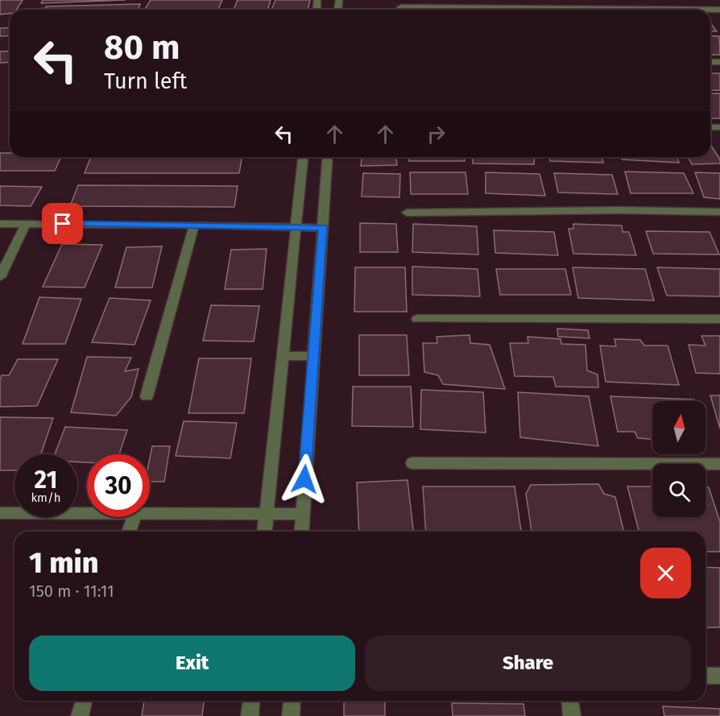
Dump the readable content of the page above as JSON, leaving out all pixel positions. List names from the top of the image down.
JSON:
{
  "north": "top",
  "page": {
    "turn": ["80 m", "Turn left"],
    "speed": "21 km/h",
    "limit": "30",
    "heading": ["1 min", "150 m · 11:11"],
    "buttons": ["Exit", "Share"]
  }
}
